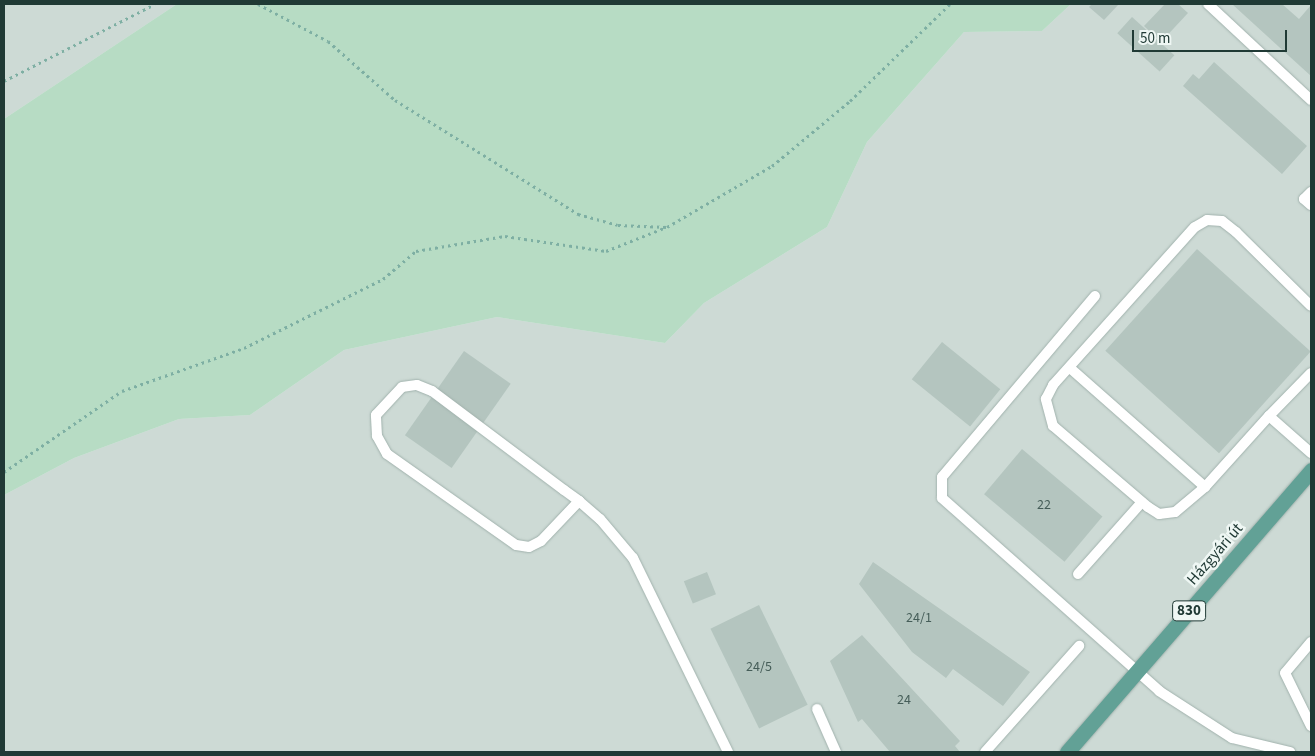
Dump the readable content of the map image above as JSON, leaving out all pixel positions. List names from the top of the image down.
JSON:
{
  "streets": {
    "main road": ["Házgyári út", "830"]
  },
  "house_numbers": [
    "22",
    "24/1",
    "24/5",
    "24"
  ],
  "scale_bar": "50 m"
}
